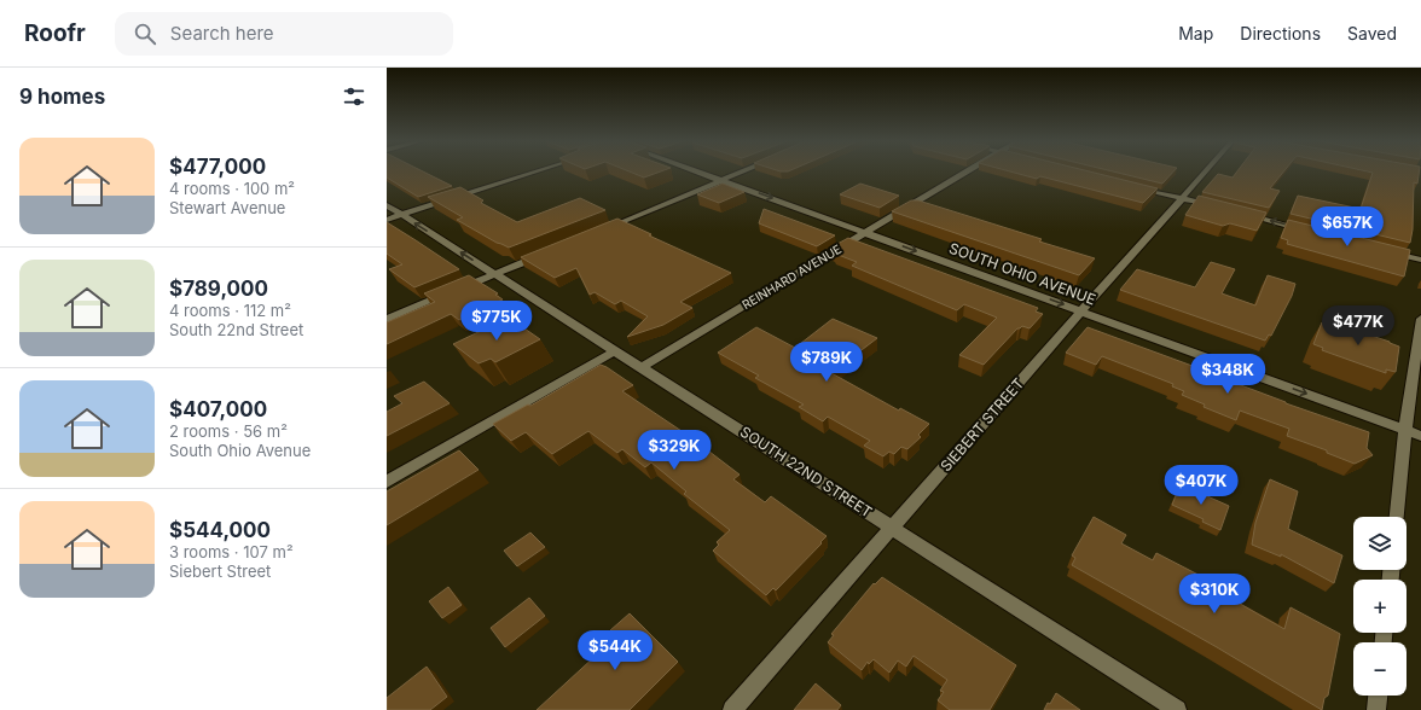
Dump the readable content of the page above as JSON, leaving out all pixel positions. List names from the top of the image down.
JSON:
{
  "streets": {
    "street": [
      "SOUTH OHIO AVENUE",
      "REINHARD AVENUE",
      "SIEBERT STREET",
      "SOUTH 22ND STREET"
    ]
  },
  "crossings": [
    ["SOUTH OHIO AVENUE", "REINHARD AVENUE"],
    ["SOUTH OHIO AVENUE", "SIEBERT STREET"],
    ["REINHARD AVENUE", "SOUTH 22ND STREET"],
    ["SIEBERT STREET", "SOUTH 22ND STREET"]
  ],
  "one_way": ["SOUTH OHIO AVENUE"],
  "page": {
    "header": "Roofr",
    "search": "Search here",
    "nav": ["Map", "Directions", "Saved"],
    "heading": "9 homes",
    "list": [
      {
        "name": "$477,000",
        "note": "4 rooms · 100 m² · Stewart Avenue"
      },
      {
        "name": "$789,000",
        "note": "4 rooms · 112 m² · South 22nd Street"
      },
      {
        "name": "$407,000",
        "note": "2 rooms · 56 m² · South Ohio Avenue"
      },
      {
        "name": "$544,000",
        "note": "3 rooms · 107 m² · Siebert Street"
      }
    ],
    "price": [
      "$657K",
      "$775K",
      "$477K",
      "$789K",
      "$348K",
      "$329K",
      "$407K",
      "$310K",
      "$544K"
    ],
    "map_buttons": ["+", "−"]
  }
}
